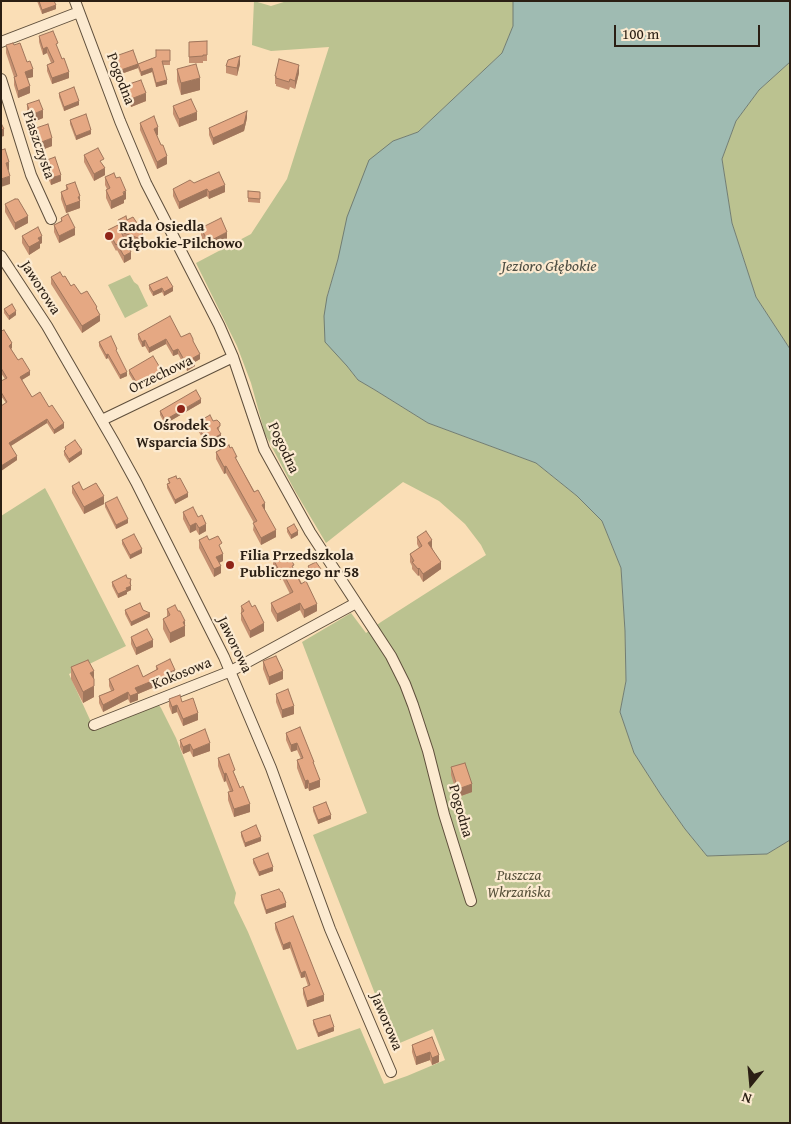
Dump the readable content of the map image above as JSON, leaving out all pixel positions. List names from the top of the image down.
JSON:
{
  "streets": {
    "street": [
      "Pogodna",
      "Piaszczysta",
      "Jaworowa",
      "Orzechowa",
      "Kokosowa"
    ]
  },
  "crossings": [
    ["Pogodna", "Orzechowa"],
    ["Pogodna", "Kokosowa"],
    ["Jaworowa", "Orzechowa"],
    ["Jaworowa", "Kokosowa"]
  ],
  "water": ["Jezioro Głębokie"],
  "parks": ["Puszcza Wkrzańska"],
  "places": ["Rada Osiedla Głębokie-Pilchowo", "Ośrodek Wsparcia ŚDS", "Filia Przedszkola Publicznego nr 58"],
  "scale_bar": "100 m",
  "north": "bottom"
}
